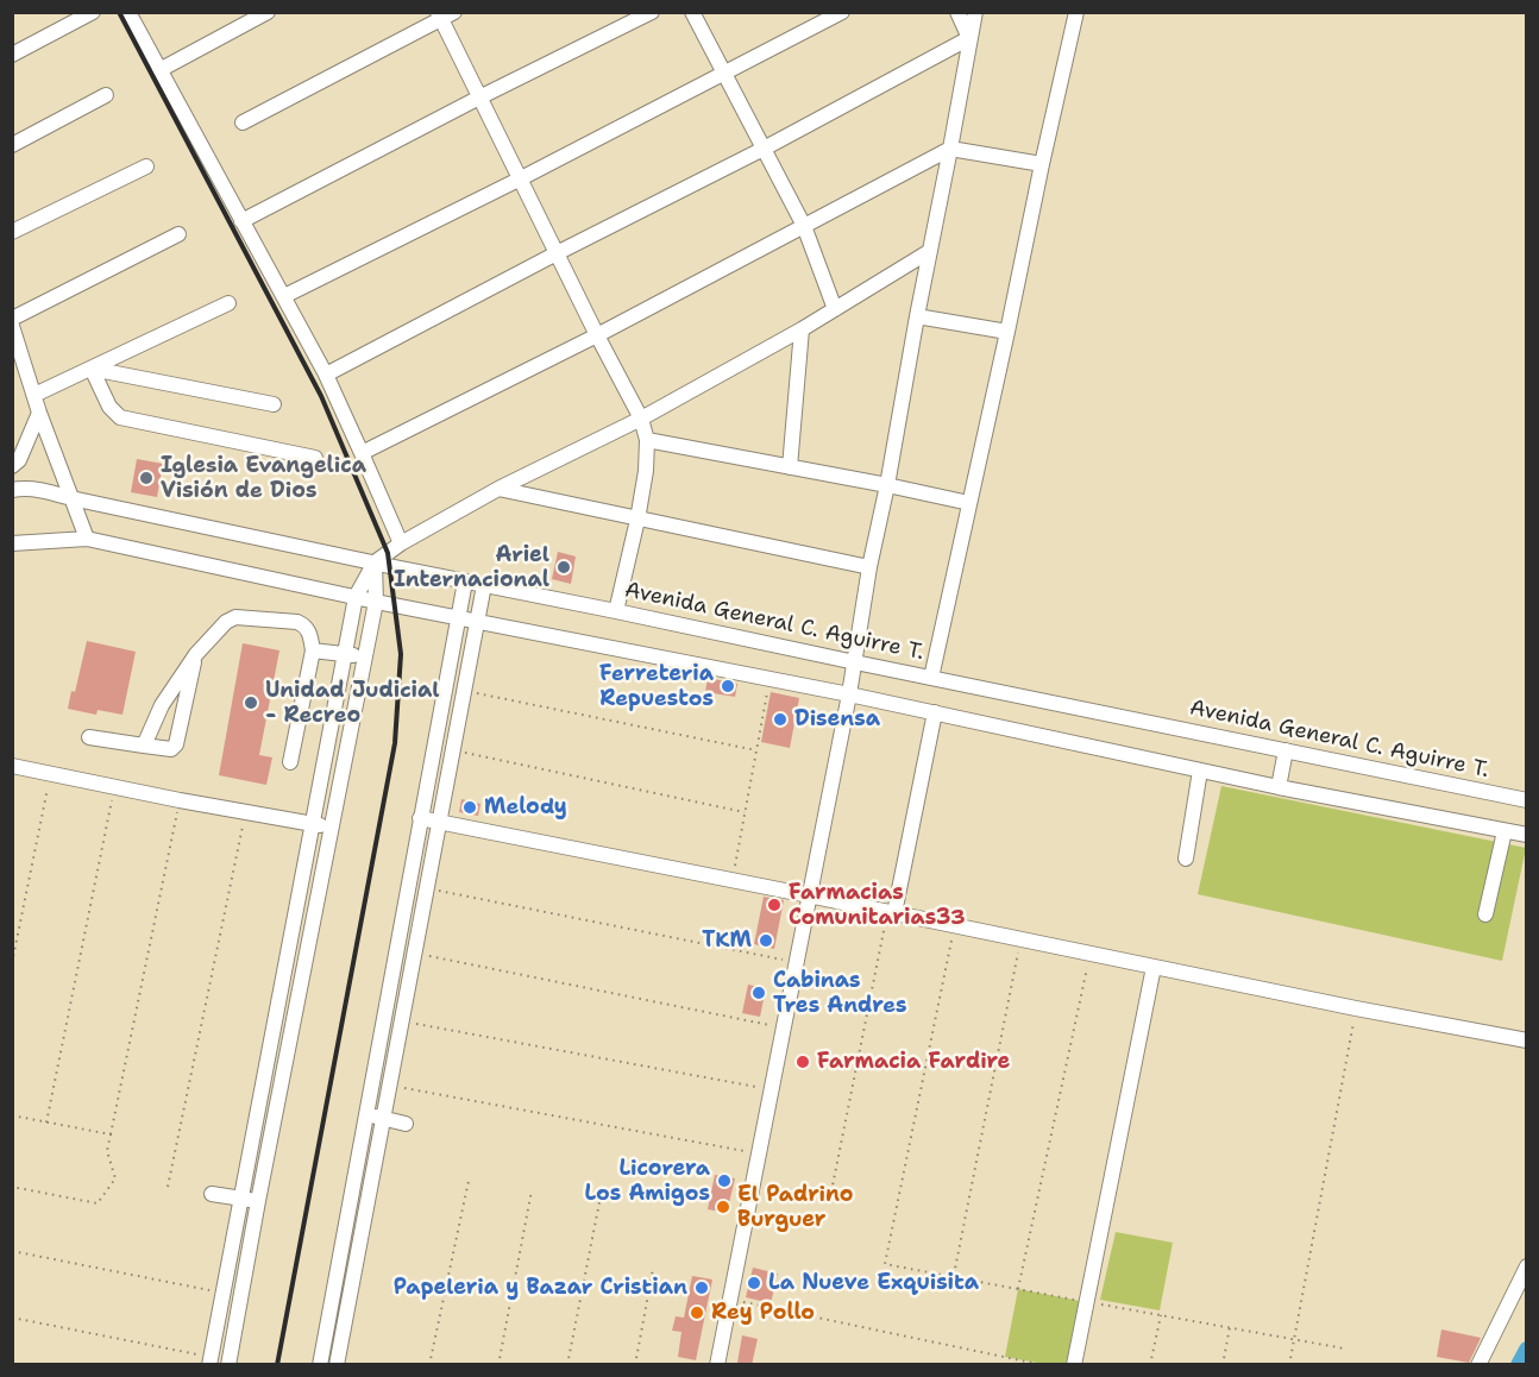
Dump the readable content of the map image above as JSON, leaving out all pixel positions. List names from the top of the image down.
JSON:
{
  "streets": {
    "street": ["Avenida General C. Aguirre T."]
  },
  "places": [
    "Iglesia Evangelica Visión de Dios",
    "Ariel Internacional",
    "Ferreteria Repuestos",
    "Unidad Judicial - Recreo",
    "Disensa",
    "Melody",
    "Farmacias Comunitarias33",
    "TKM",
    "Cabinas Tres Andres",
    "Farmacia Fardire",
    "Licorera Los Amigos",
    "El Padrino Burguer",
    "La Nueve Exquisita",
    "Papeleria y Bazar Cristian",
    "Rey Pollo"
  ]
}
